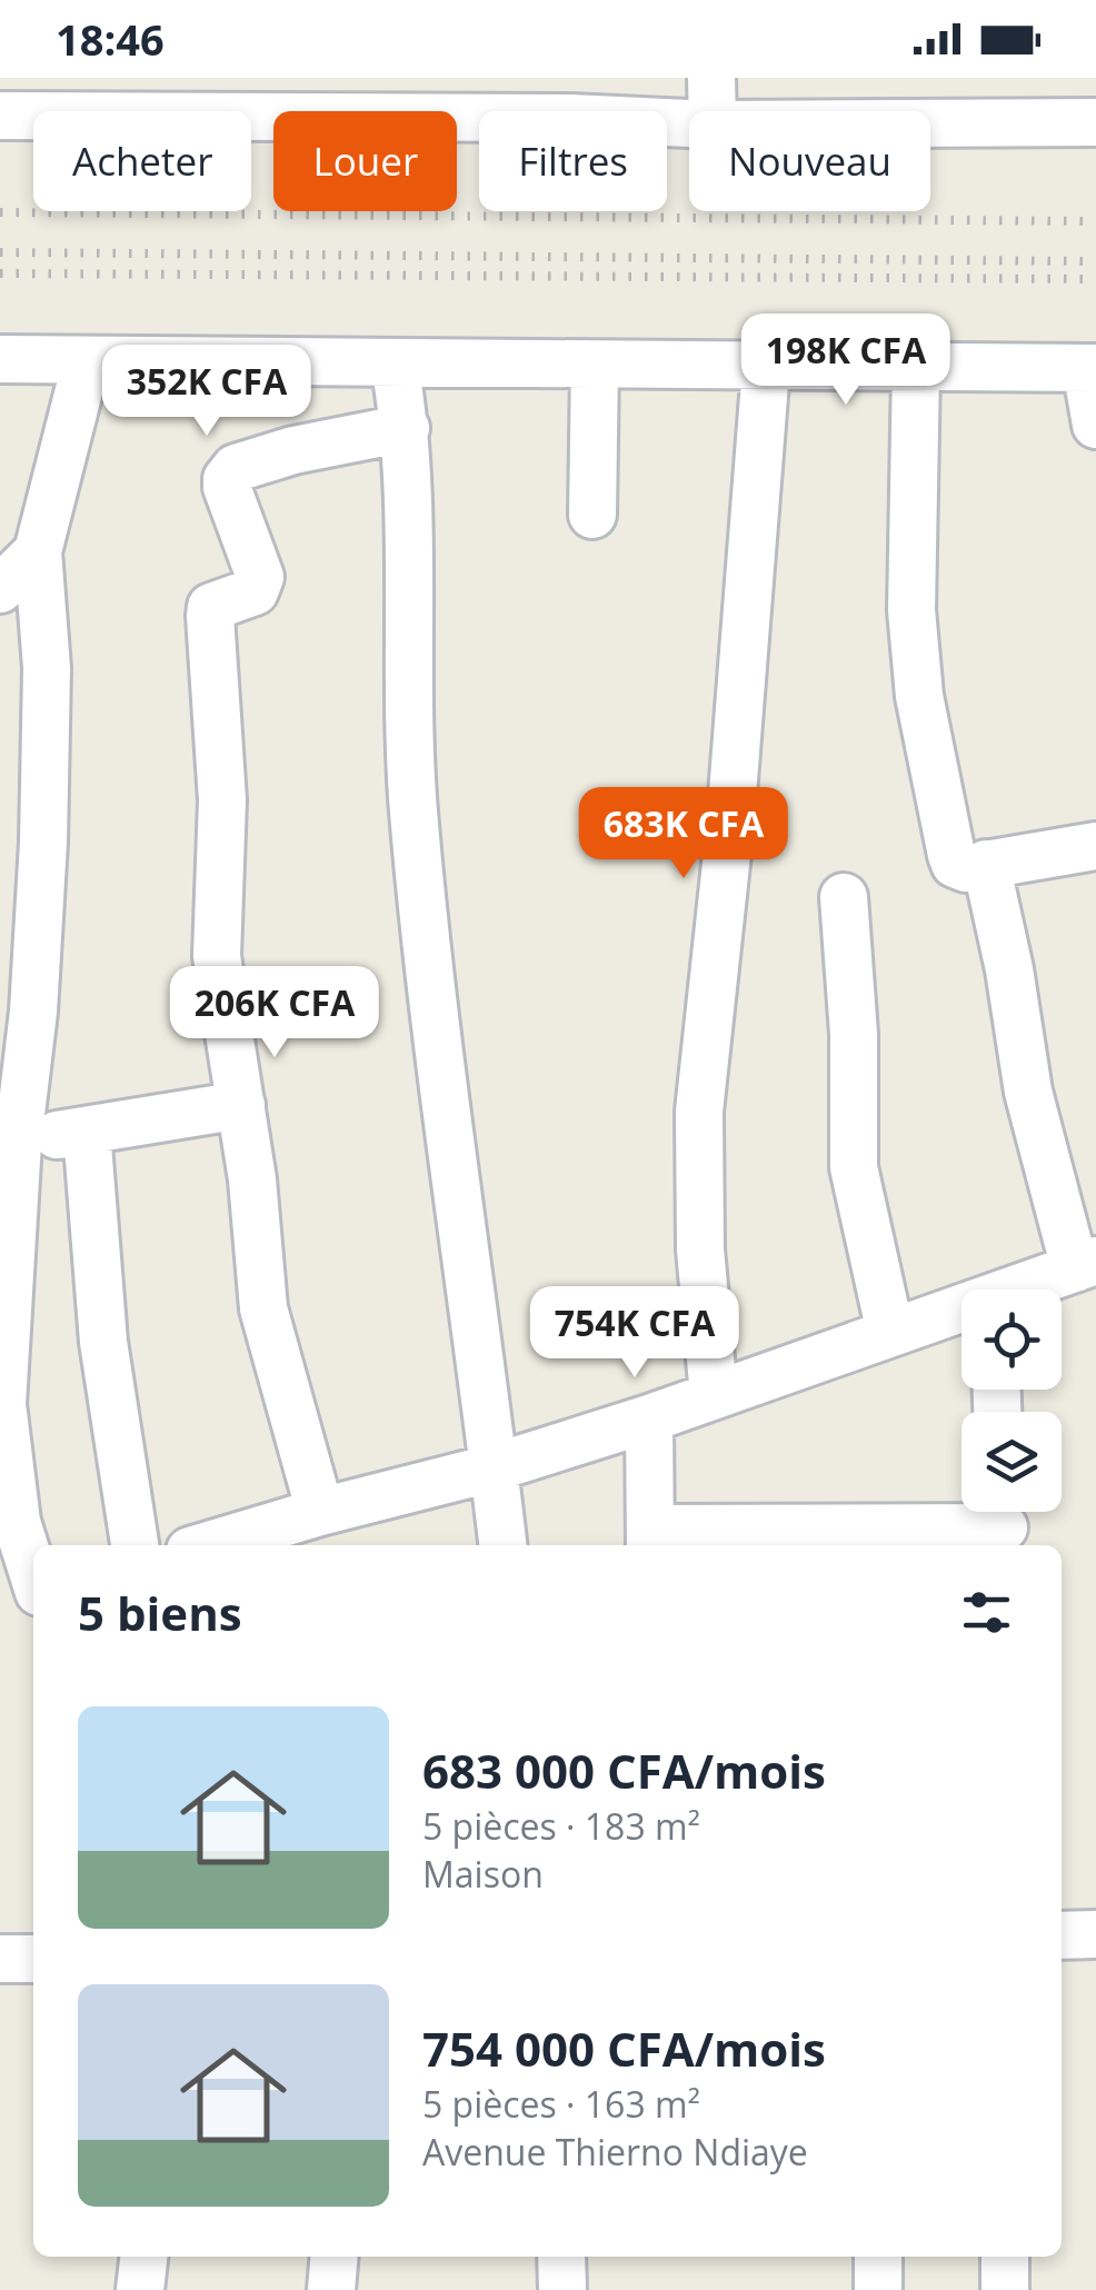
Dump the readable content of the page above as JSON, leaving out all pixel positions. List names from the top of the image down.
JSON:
{
  "page": {
    "status": "18:46",
    "chip": [
      "Acheter",
      "Louer",
      "Filtres",
      "Nouveau"
    ],
    "price": [
      "198K CFA",
      "352K CFA",
      "683K CFA",
      "206K CFA",
      "754K CFA"
    ],
    "heading": "5 biens",
    "list": [
      {
        "name": "683 000 CFA/mois",
        "note": "5 pièces · 183 m² · Maison"
      },
      {
        "name": "754 000 CFA/mois",
        "note": "5 pièces · 163 m² · Avenue Thierno Ndiaye"
      }
    ]
  }
}
